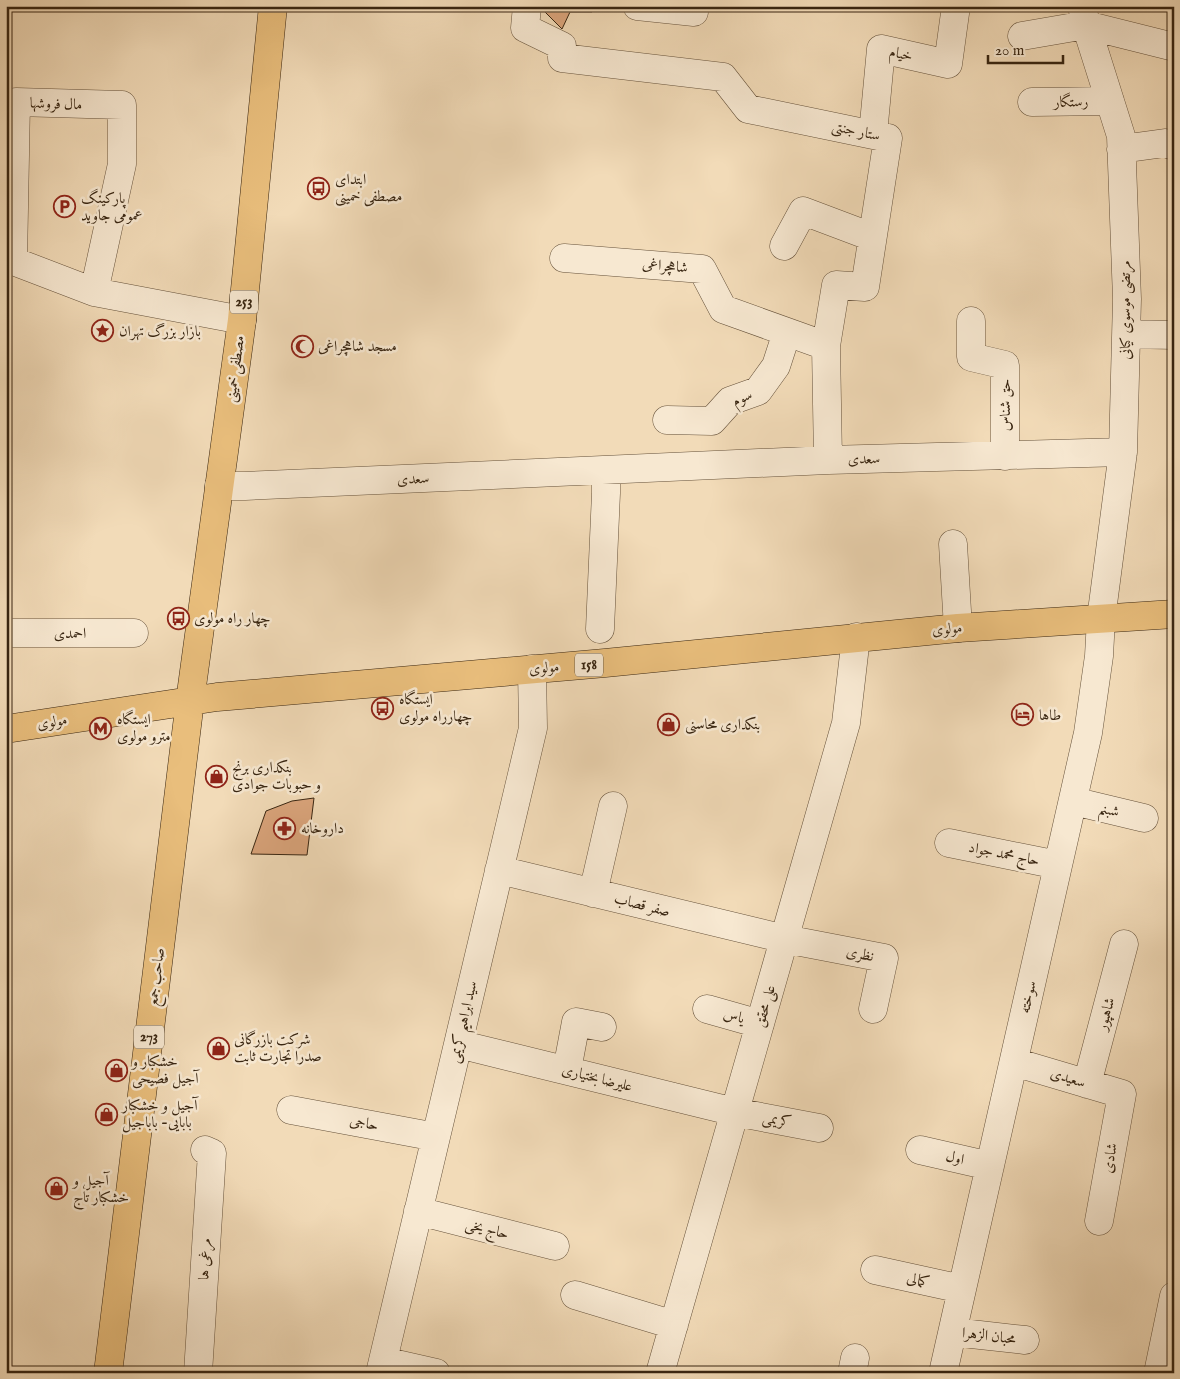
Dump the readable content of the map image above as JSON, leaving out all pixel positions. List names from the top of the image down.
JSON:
{
  "streets": {
    "main road": [
      "253",
      "مصطفی خمینی",
      "مولوی",
      "158",
      "صاحب جمع",
      "273"
    ],
    "street": [
      "خیام",
      "رستگار",
      "مال فروشها",
      "ستار جنتی",
      "شاهچراغی",
      "مرتضی موسوی کیانی",
      "سوم",
      "حق شناس",
      "سعدی",
      "احمدی",
      "شبنم",
      "حاج محمد جواد",
      "صفر قصاب",
      "نظری",
      "سوخته",
      "علی محقق",
      "شاهپور",
      "یاس",
      "سید ابراهیم کریمی",
      "علیرضا بختیاری",
      "سعیدی",
      "کریمی",
      "حاجی",
      "اول",
      "شادی",
      "حاج یخی",
      "مرغی ها",
      "کمالی",
      "محبان الزهرا"
    ]
  },
  "crossings": [
    ["خیام", "ستار جنتی"],
    ["رستگار", "مرتضی موسوی کیانی"],
    ["مال فروشها", "مصطفی خمینی"],
    ["ستار جنتی", "شاهچراغی"],
    ["ستار جنتی", "سعدی"],
    ["شاهچراغی", "سوم"],
    ["مرتضی موسوی کیانی", "سعدی"],
    ["مرتضی موسوی کیانی", "مولوی"],
    ["مرتضی موسوی کیانی", "سوخته"],
    ["مصطفی خمینی", "سعدی"],
    ["مصطفی خمینی", "مولوی"],
    ["مصطفی خمینی", "صاحب جمع"],
    ["حق شناس", "سعدی"],
    ["مولوی", "صاحب جمع"],
    ["مولوی", "سوخته"],
    ["مولوی", "علی محقق"],
    ["مولوی", "سید ابراهیم کریمی"],
    ["شبنم", "سوخته"],
    ["حاج محمد جواد", "سوخته"],
    ["صفر قصاب", "نظری"],
    ["صفر قصاب", "علی محقق"],
    ["صفر قصاب", "سید ابراهیم کریمی"],
    ["نظری", "علی محقق"],
    ["سوخته", "سعیدی"],
    ["سوخته", "اول"],
    ["سوخته", "کمالی"],
    ["سوخته", "محبان الزهرا"],
    ["علی محقق", "یاس"],
    ["علی محقق", "علیرضا بختیاری"],
    ["علی محقق", "کریمی"],
    ["شاهپور", "سعیدی"],
    ["سید ابراهیم کریمی", "علیرضا بختیاری"],
    ["سید ابراهیم کریمی", "حاجی"],
    ["سید ابراهیم کریمی", "حاج یخی"],
    ["علیرضا بختیاری", "کریمی"],
    ["سعیدی", "شادی"]
  ],
  "places": {
    "bus stop": ["ابتدای مصطفی خمینی", "چهار راه مولوی", "ایستگاه چهارراه مولوی"],
    "parking": ["پارکینگ عمومی جاوید"],
    "place": ["بازار بزرگ تهران"],
    "mosque": ["مسجد شاهچراغی"],
    "hotel": ["طاها"],
    "shop": [
      "بنکداری محاسنی",
      "بنکداری برنج و حبوبات جوادی",
      "شرکت بازرگانی صدرا تجارت ثابت",
      "خشکبار و آجیل فصیحی",
      "آجیل و خشکبار بابایی- باباجیل",
      "آجیل و خشکبار تاج"
    ],
    "metro station": ["ایستگاه مترو مولوی"],
    "pharmacy": ["داروخانه"]
  },
  "scale_bar": "20 m"
}
